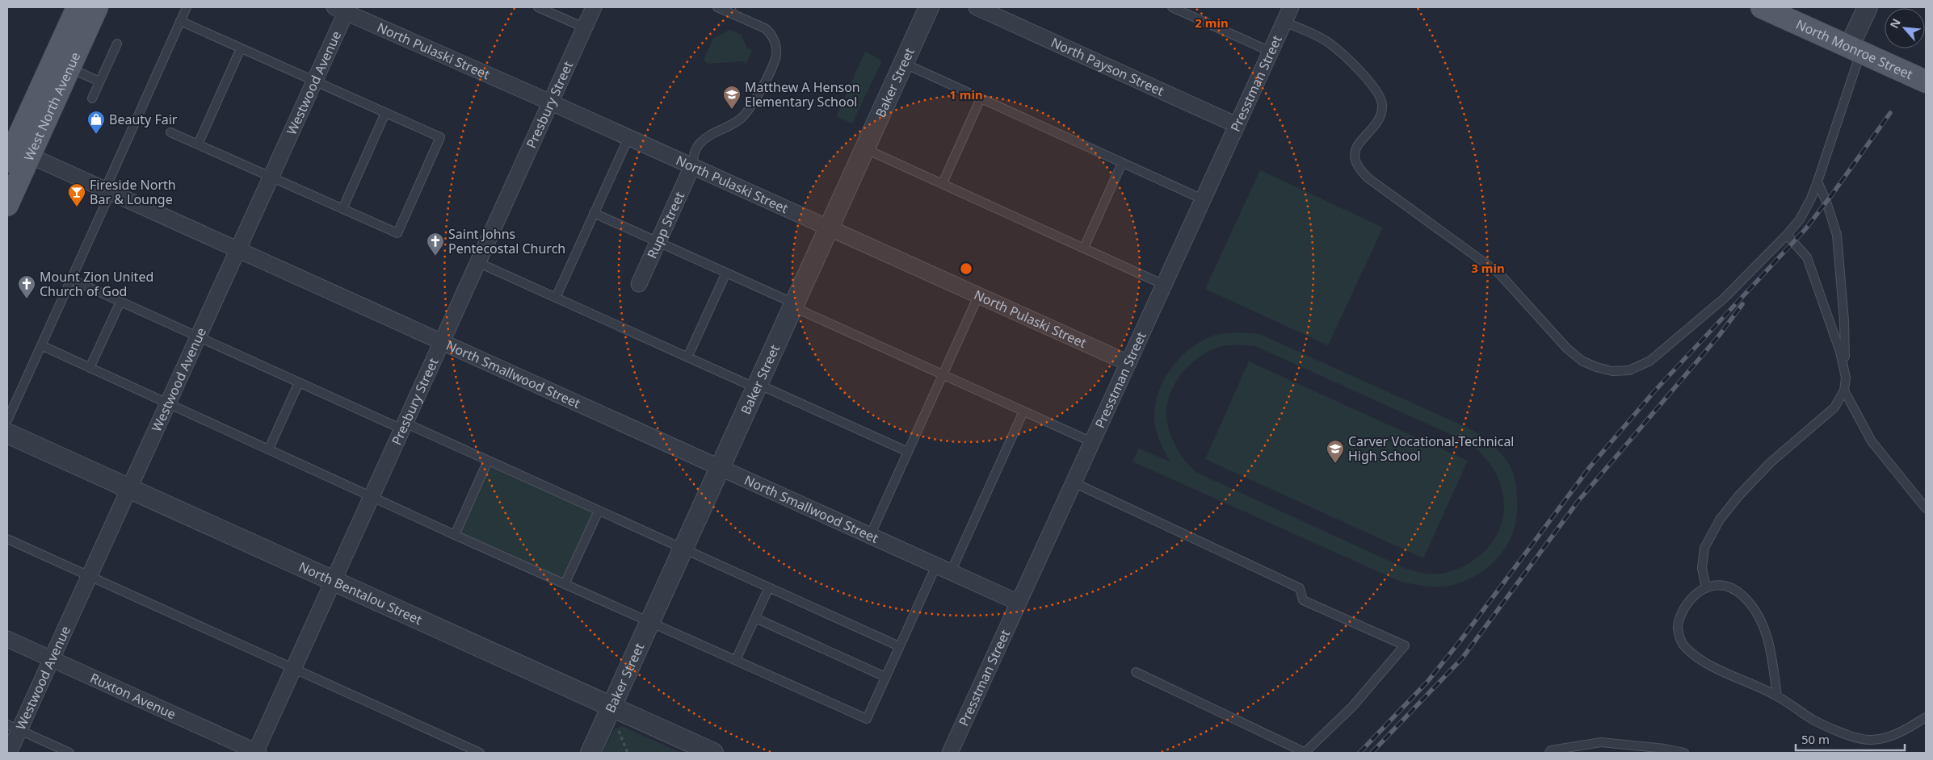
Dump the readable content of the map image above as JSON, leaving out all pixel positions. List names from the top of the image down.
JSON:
{
  "streets": {
    "main road": ["North Monroe Street", "West North Avenue"],
    "street": [
      "North Pulaski Street",
      "North Payson Street",
      "Westwood Avenue",
      "Baker Street",
      "Presstman Street",
      "Presbury Street",
      "Rupp Street",
      "North Smallwood Street",
      "North Bentalou Street",
      "Ruxton Avenue"
    ]
  },
  "crossings": [
    ["North Pulaski Street", "Westwood Avenue"],
    ["North Pulaski Street", "Baker Street"],
    ["North Pulaski Street", "Presstman Street"],
    ["North Pulaski Street", "Presbury Street"],
    ["North Pulaski Street", "Rupp Street"],
    ["North Payson Street", "Presstman Street"],
    ["Westwood Avenue", "North Smallwood Street"],
    ["Westwood Avenue", "North Bentalou Street"],
    ["Westwood Avenue", "Ruxton Avenue"],
    ["Baker Street", "North Smallwood Street"],
    ["Baker Street", "North Bentalou Street"],
    ["Presstman Street", "North Smallwood Street"],
    ["Presbury Street", "North Smallwood Street"],
    ["Presbury Street", "North Bentalou Street"],
    ["Presbury Street", "Ruxton Avenue"],
    ["West North Avenue", "North Smallwood Street"]
  ],
  "places": {
    "school or university": ["Matthew A Henson Elementary School", "Carver Vocational-Technical High School"],
    "shop": ["Beauty Fair"],
    "bar": ["Fireside North Bar & Lounge"],
    "church": ["Saint Johns Pentecostal Church", "Mount Zion United Church of God"]
  },
  "scale_bar": "50 m",
  "north": "top left",
  "rings": ["2 min", "1 min", "3 min"]
}
